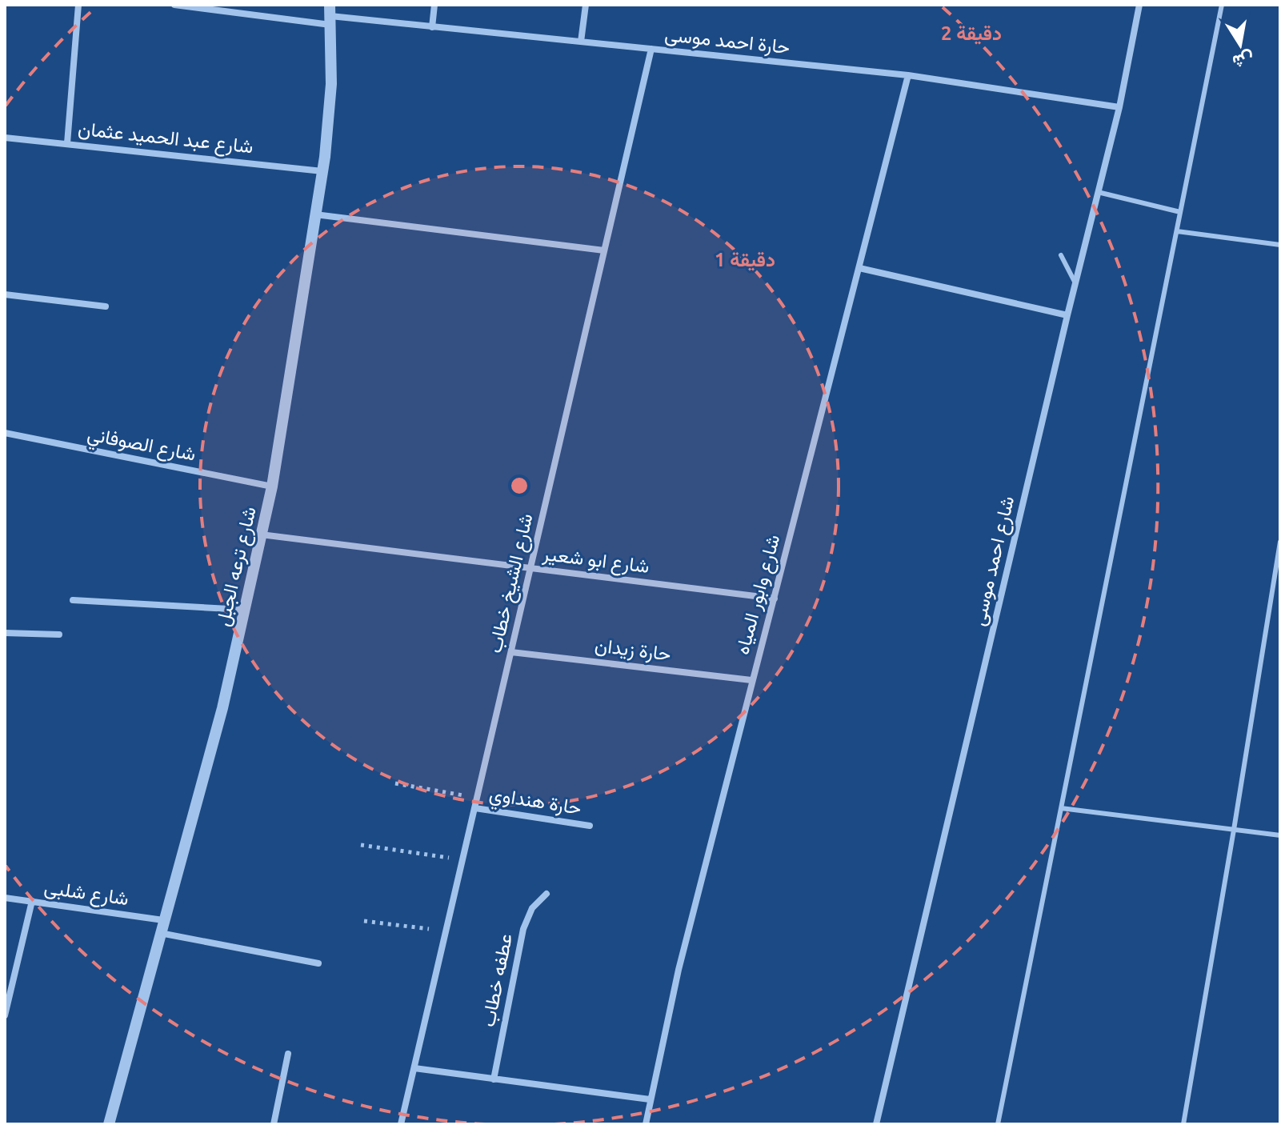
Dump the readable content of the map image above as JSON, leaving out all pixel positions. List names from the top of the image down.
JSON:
{
  "streets": {
    "street": [
      "حارة احمد موسى",
      "شارع عبد الحميد عثمان",
      "شارع الصوفاني",
      "شارع ابو شعير",
      "شارع احمد موسى",
      "شارع ترعه الجبل",
      "شارع الشيخ خطاب",
      "شارع وابور المياه",
      "حارة زيدان",
      "حارة هنداوي",
      "شارع شلبى",
      "عطفه خطاب"
    ]
  },
  "crossings": [
    ["حارة احمد موسى", "شارع احمد موسى"],
    ["حارة احمد موسى", "شارع ترعه الجبل"],
    ["حارة احمد موسى", "شارع الشيخ خطاب"],
    ["حارة احمد موسى", "شارع وابور المياه"],
    ["شارع عبد الحميد عثمان", "شارع ترعه الجبل"],
    ["شارع الصوفاني", "شارع ترعه الجبل"],
    ["شارع ابو شعير", "شارع ترعه الجبل"],
    ["شارع ابو شعير", "شارع الشيخ خطاب"],
    ["شارع ابو شعير", "شارع وابور المياه"],
    ["شارع ترعه الجبل", "شارع شلبى"],
    ["شارع الشيخ خطاب", "حارة زيدان"],
    ["شارع الشيخ خطاب", "حارة هنداوي"],
    ["شارع وابور المياه", "حارة زيدان"]
  ],
  "north": "bottom",
  "rings": ["2 دقيقة", "1 دقيقة"]
}
